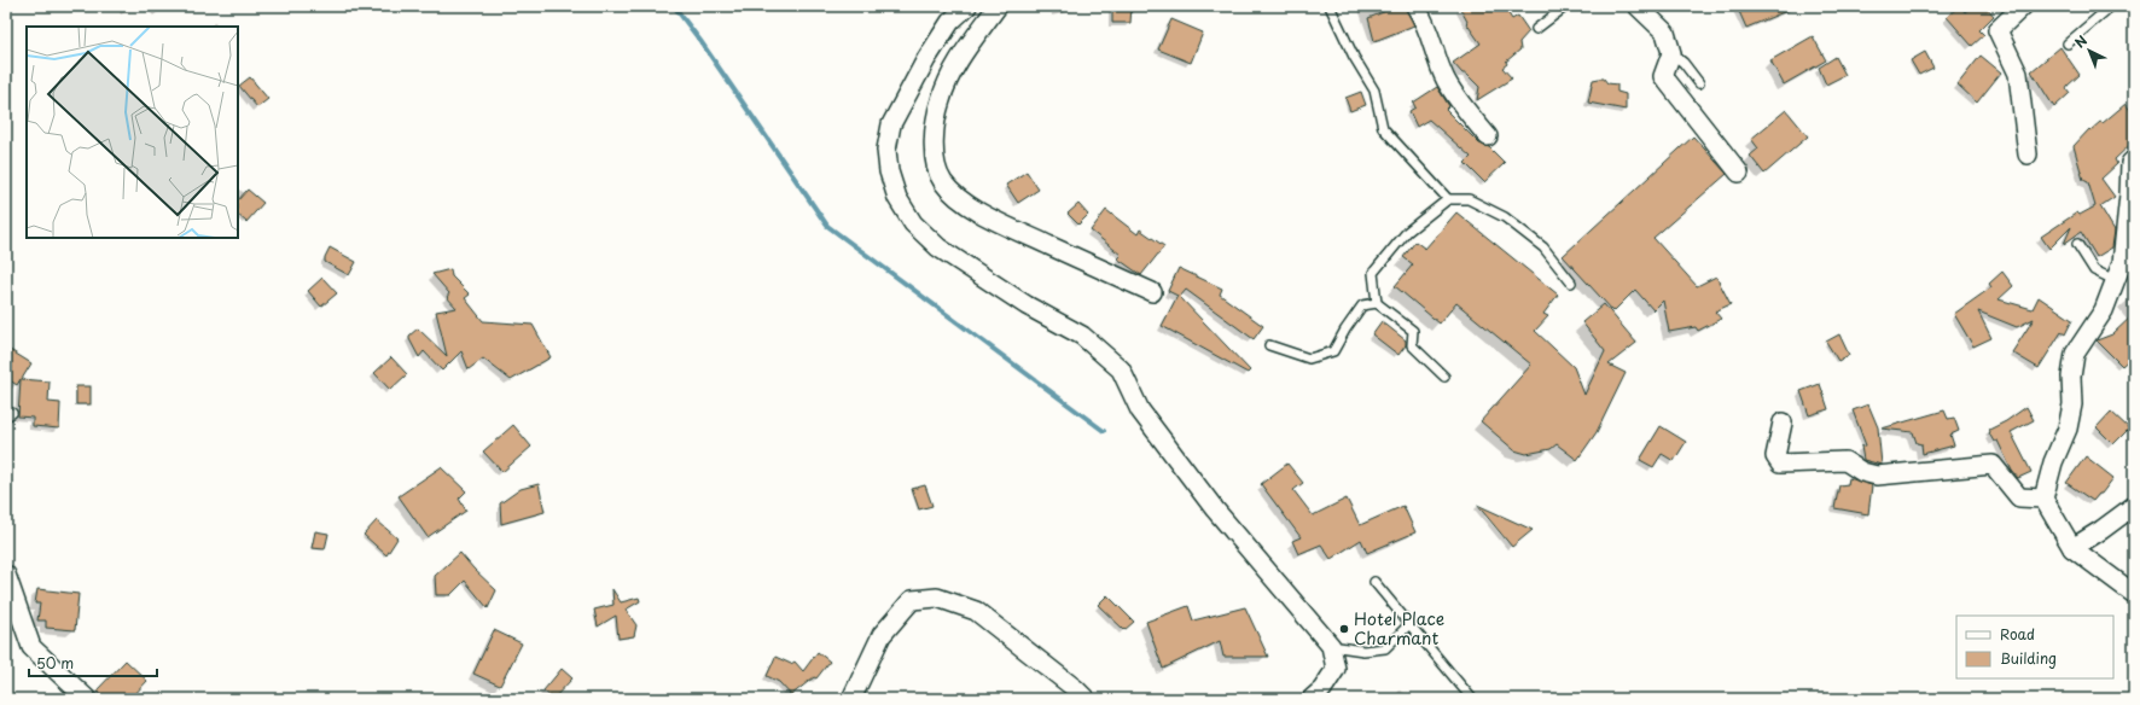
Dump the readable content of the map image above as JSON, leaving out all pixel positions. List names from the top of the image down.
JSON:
{
  "places": ["Hotel Place Charmant"],
  "legend": ["Road", "Building"],
  "scale_bar": "50 m",
  "north": "top left"
}
